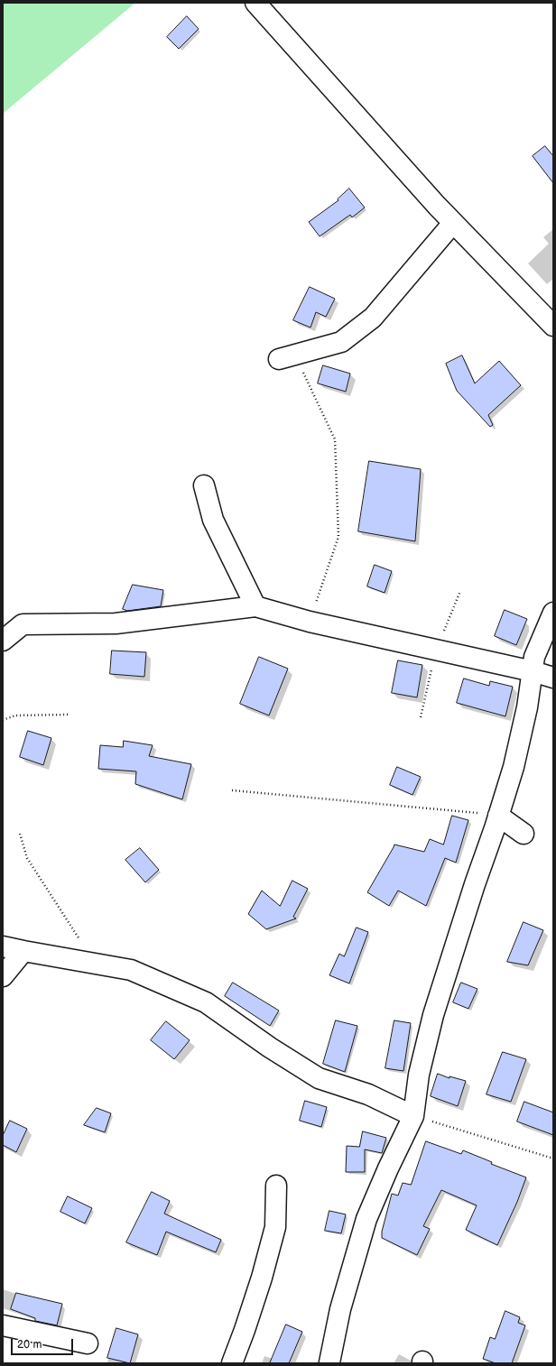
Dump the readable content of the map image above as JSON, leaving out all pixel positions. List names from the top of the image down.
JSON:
{
  "scale_bar": "20 m"
}
